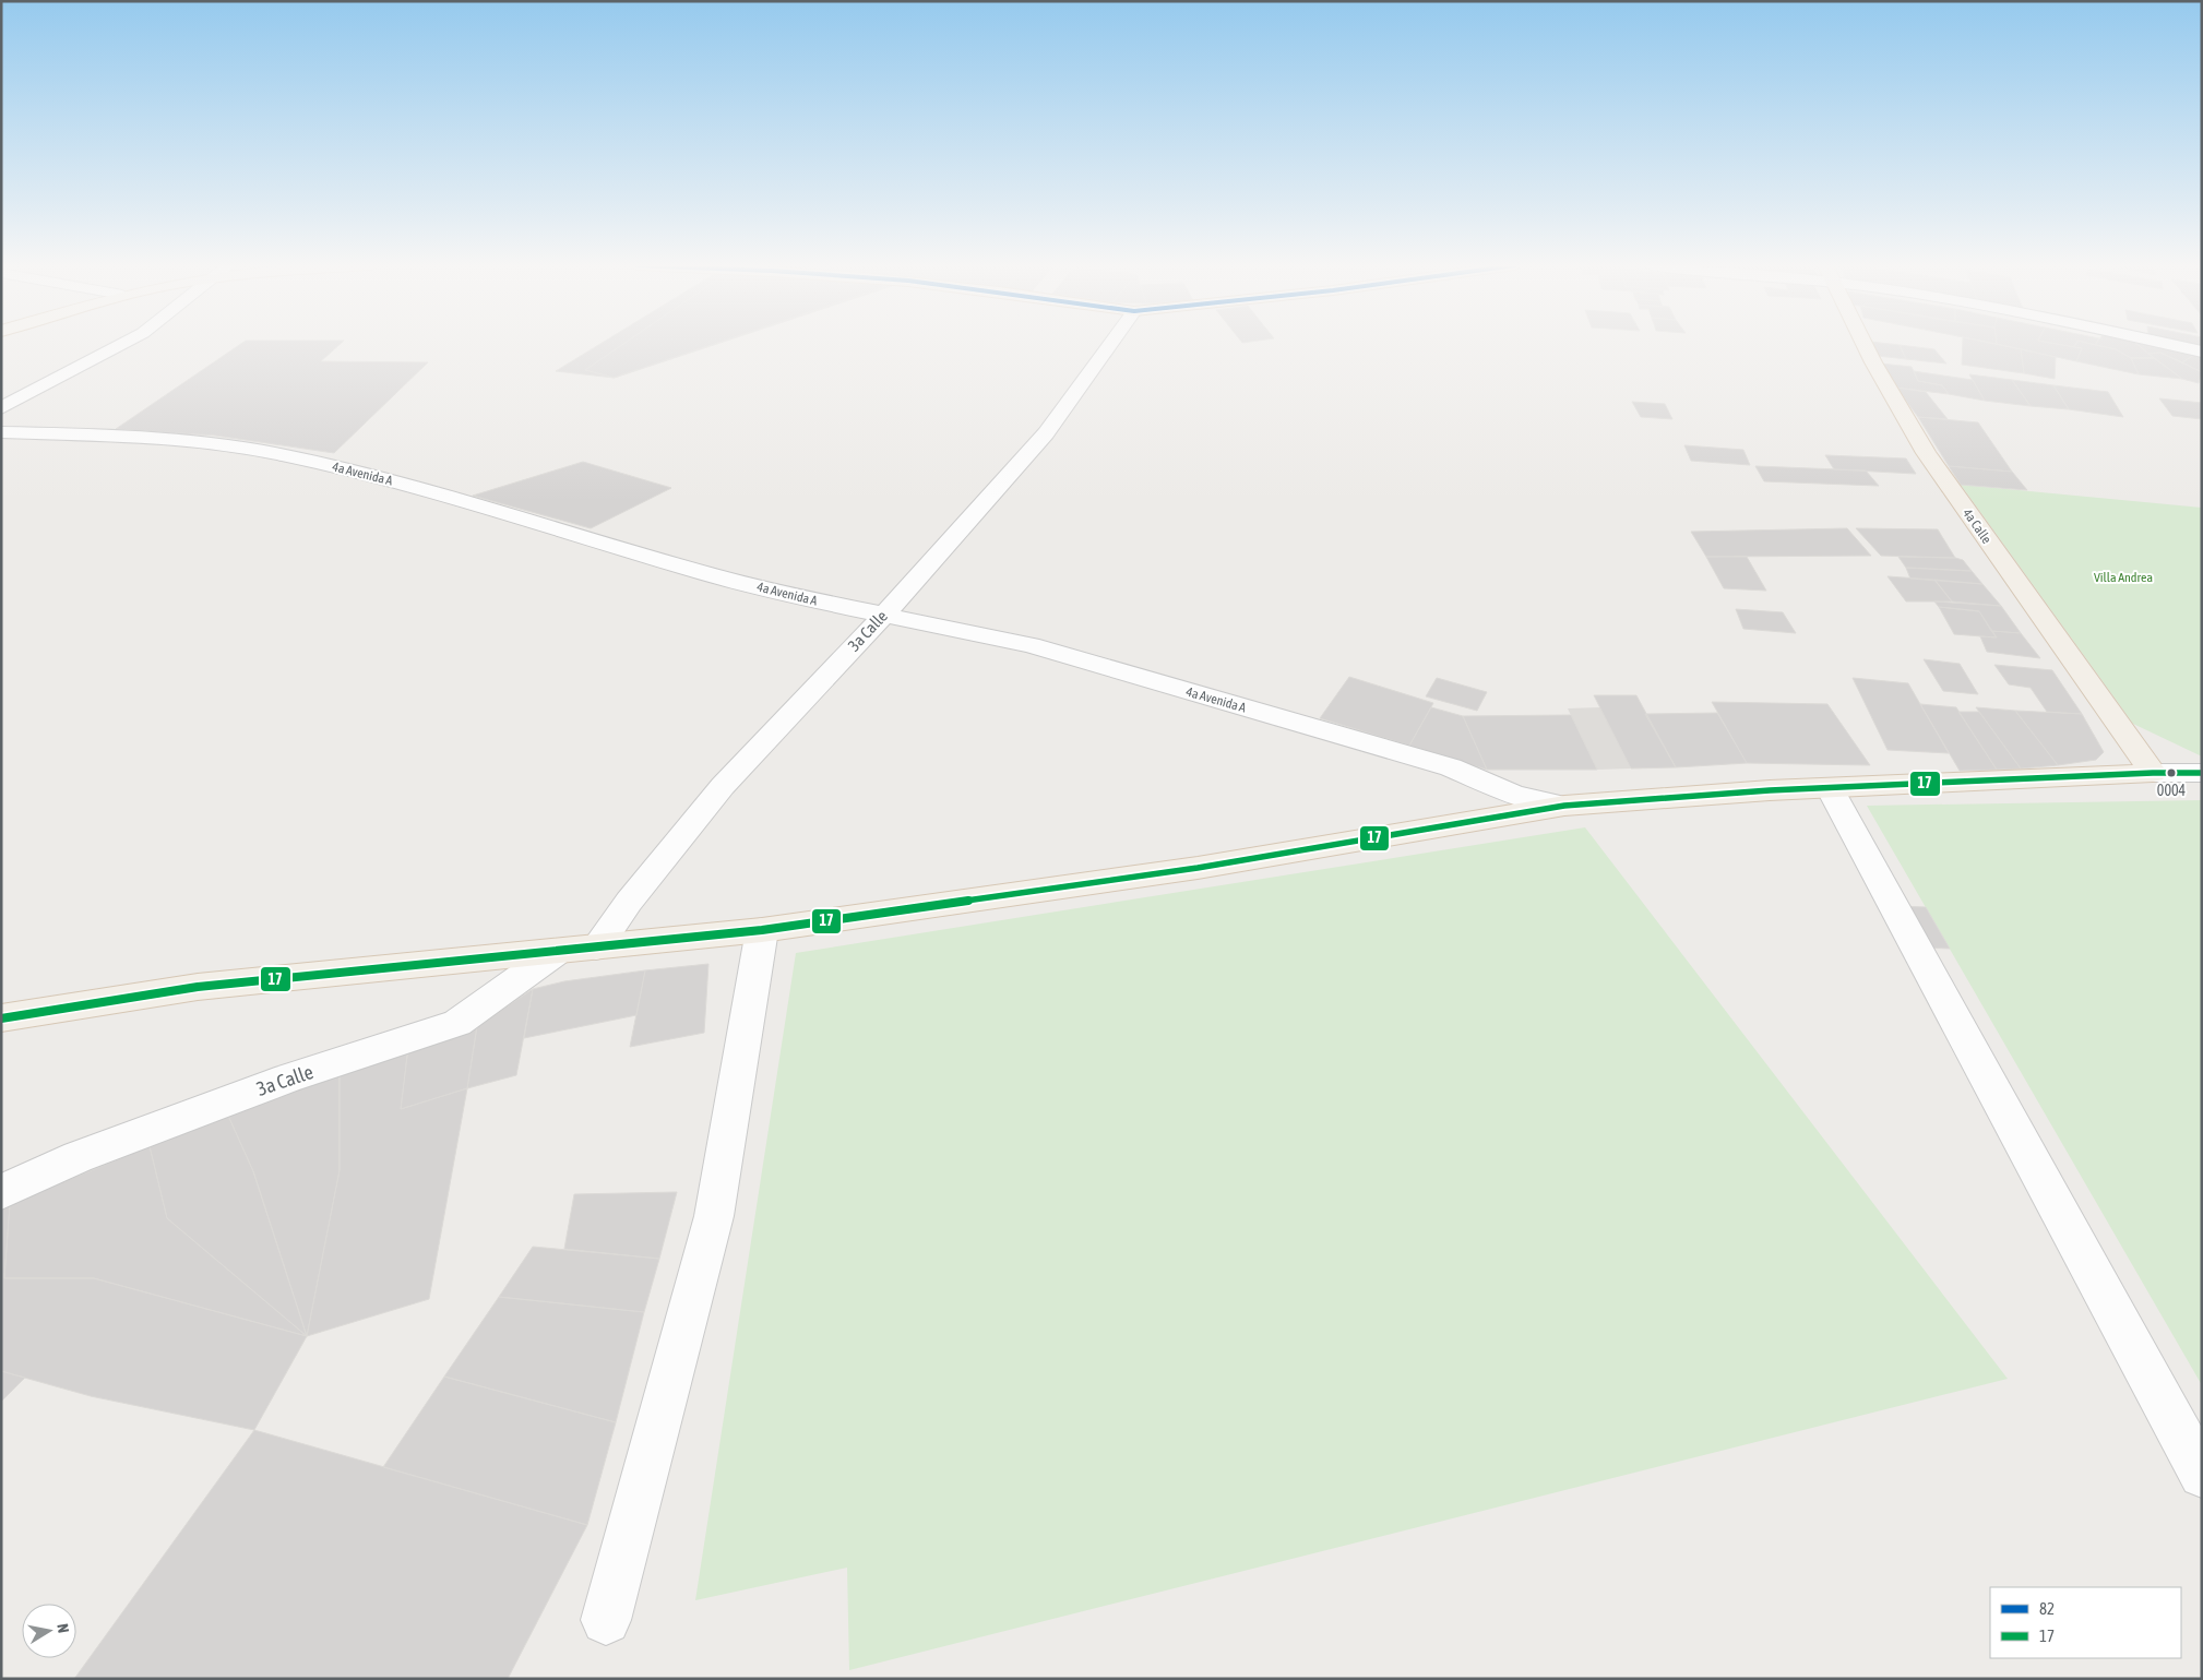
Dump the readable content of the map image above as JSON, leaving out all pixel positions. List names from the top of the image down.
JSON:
{
  "streets": {
    "main road": ["4a Calle"],
    "street": ["4a Avenida A", "3a Calle"]
  },
  "crossings": [
    ["4a Avenida A", "3a Calle"]
  ],
  "parks": ["Villa Andrea"],
  "places": ["0004"],
  "lines": ["transit line 17"],
  "legend": ["82", "17"],
  "north": "right"
}
